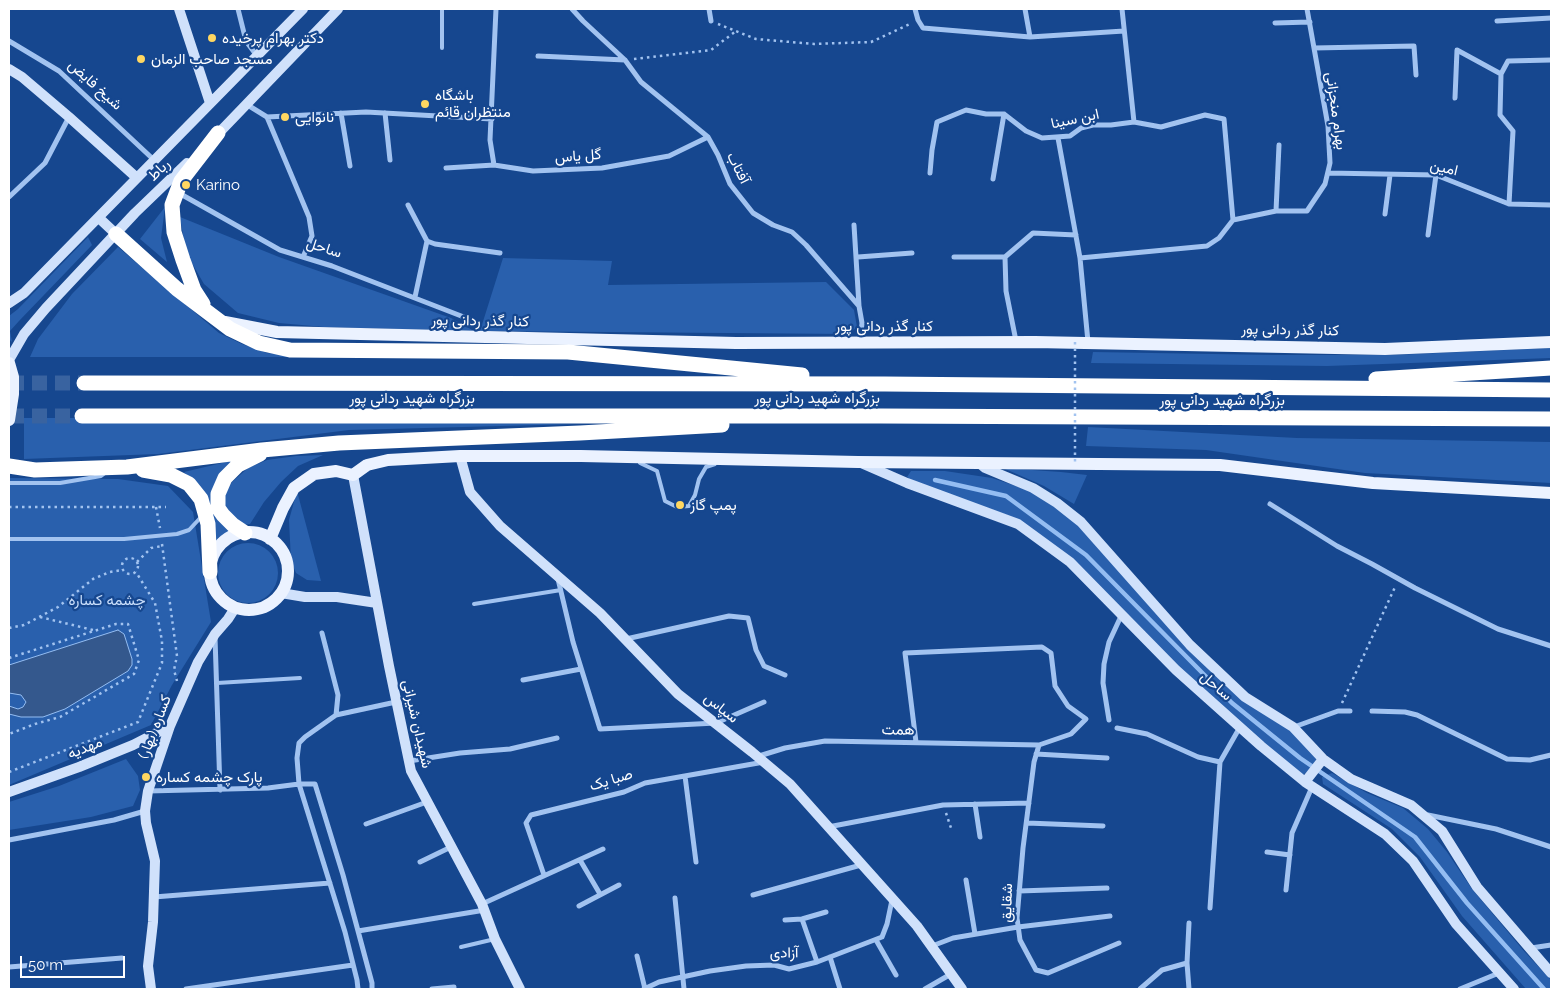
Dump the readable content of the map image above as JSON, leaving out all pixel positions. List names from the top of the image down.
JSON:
{
  "streets": {
    "highway": ["بزرگراه شهید ردانی پور"],
    "main road": ["کنار گذر ردانی پور"],
    "street": [
      "شیخ فایض",
      "بهرام منجزانی",
      "ابن سینا",
      "گل یاس",
      "آفتاب",
      "امین",
      "رباط",
      "ساحل",
      "سپاس",
      "شهیدان شیرانی",
      "کساره (بهار)",
      "همت",
      "مهدیه",
      "صبا یک",
      "شقایق",
      "آزادی"
    ]
  },
  "crossings": [
    ["شیخ فایض", "رباط"],
    ["بهرام منجزانی", "ابن سینا"],
    ["بهرام منجزانی", "امین"],
    ["گل یاس", "آفتاب"],
    ["سپاس", "همت"],
    ["سپاس", "صبا یک"],
    ["کساره (بهار)", "مهدیه"],
    ["همت", "صبا یک"],
    ["همت", "شقایق"]
  ],
  "parks": ["چشمه کساره"],
  "places": [
    "دکتر بهرام پرخیده",
    "مسجد صاحب الزمان",
    "باشگاه منتظران قائم",
    "نانوایی",
    "Karino",
    "پمپ گاز",
    "پارک چشمه کساره"
  ],
  "scale_bar": "50 m"
}
